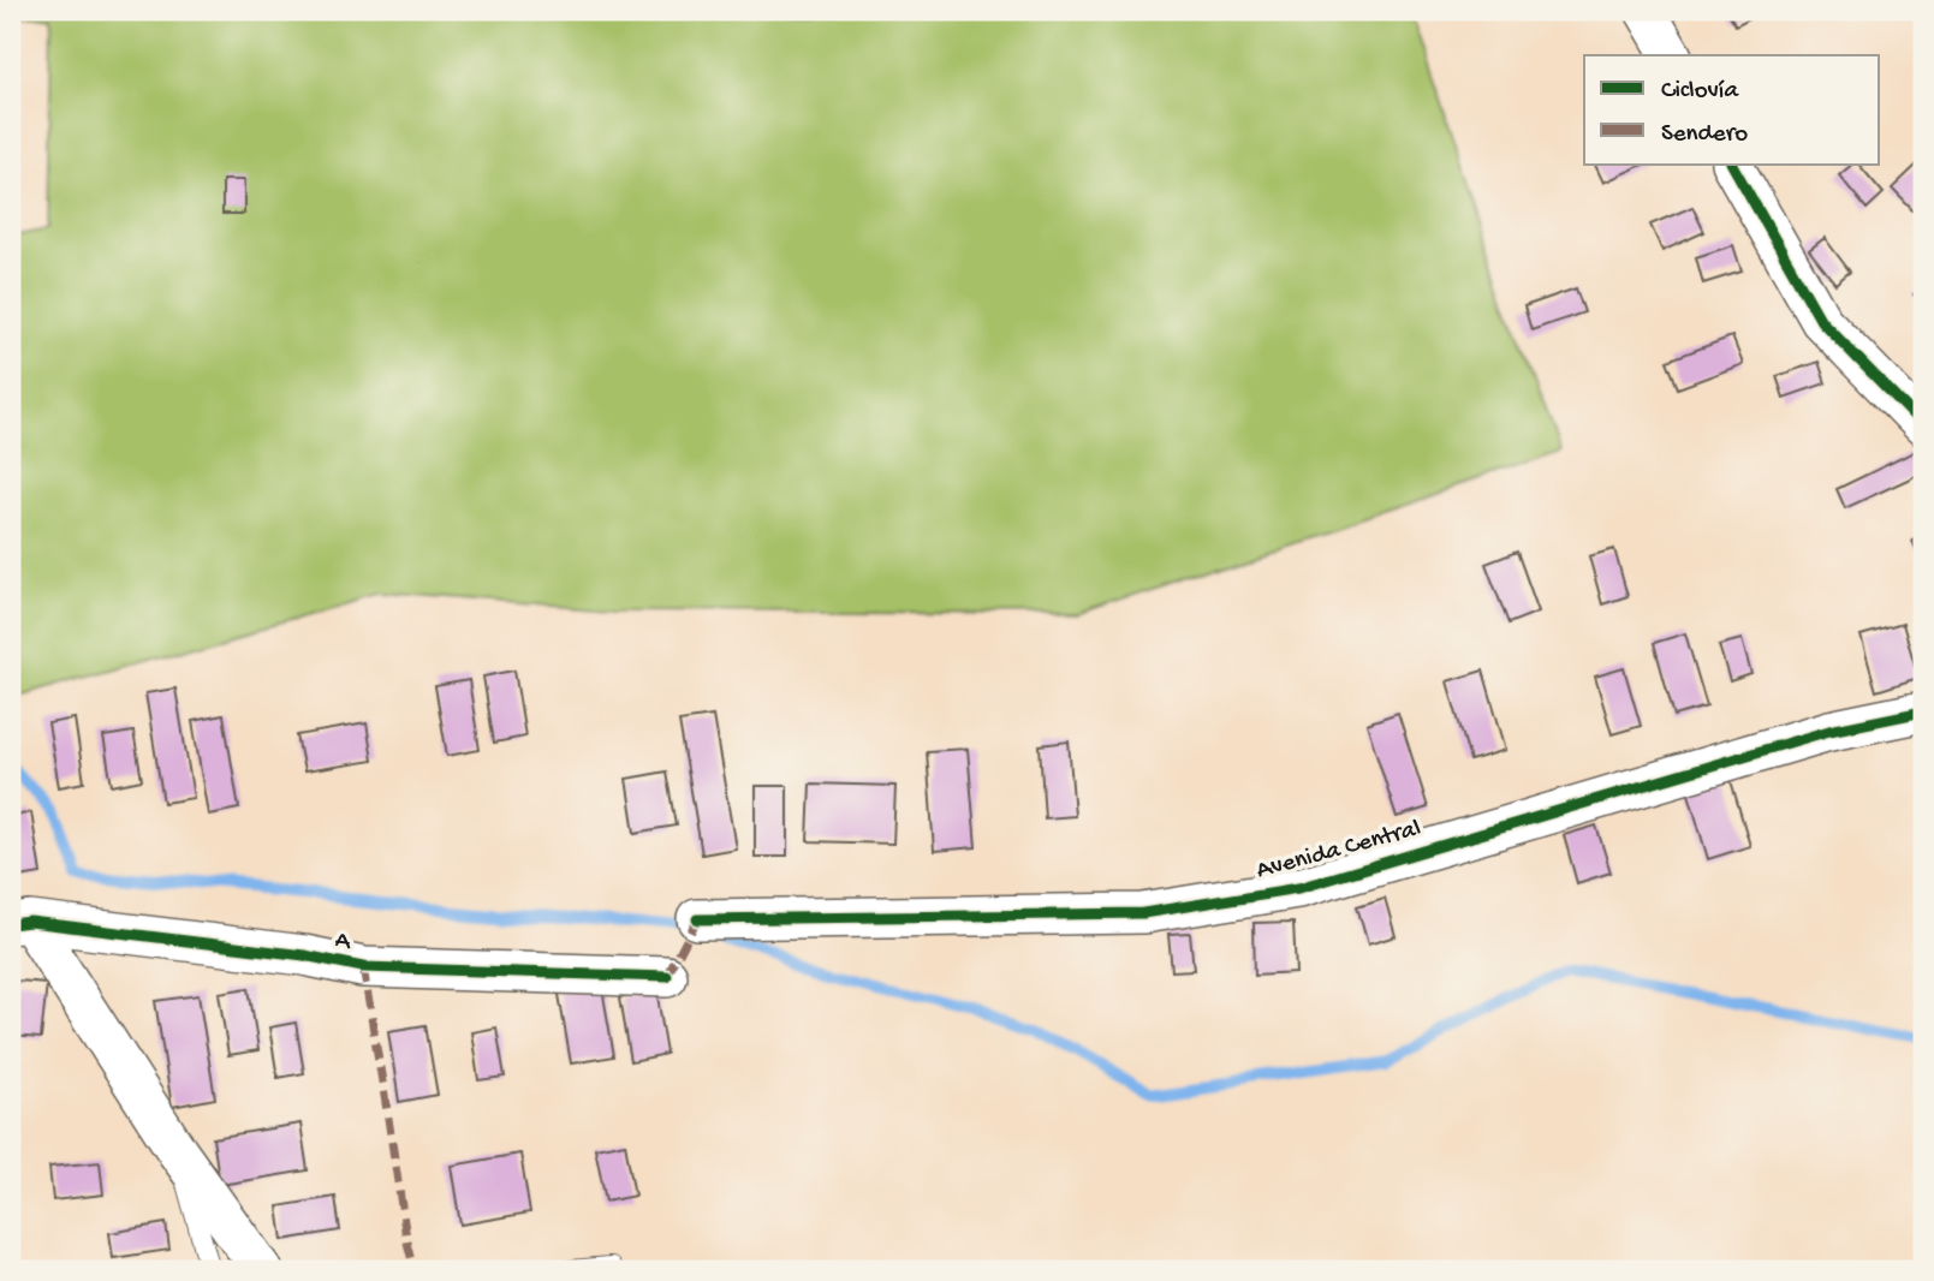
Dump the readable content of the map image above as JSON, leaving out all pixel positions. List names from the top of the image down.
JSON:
{
  "streets": {
    "street": ["Avenida Central", "A"]
  },
  "legend": ["Ciclovía", "Sendero"]
}
